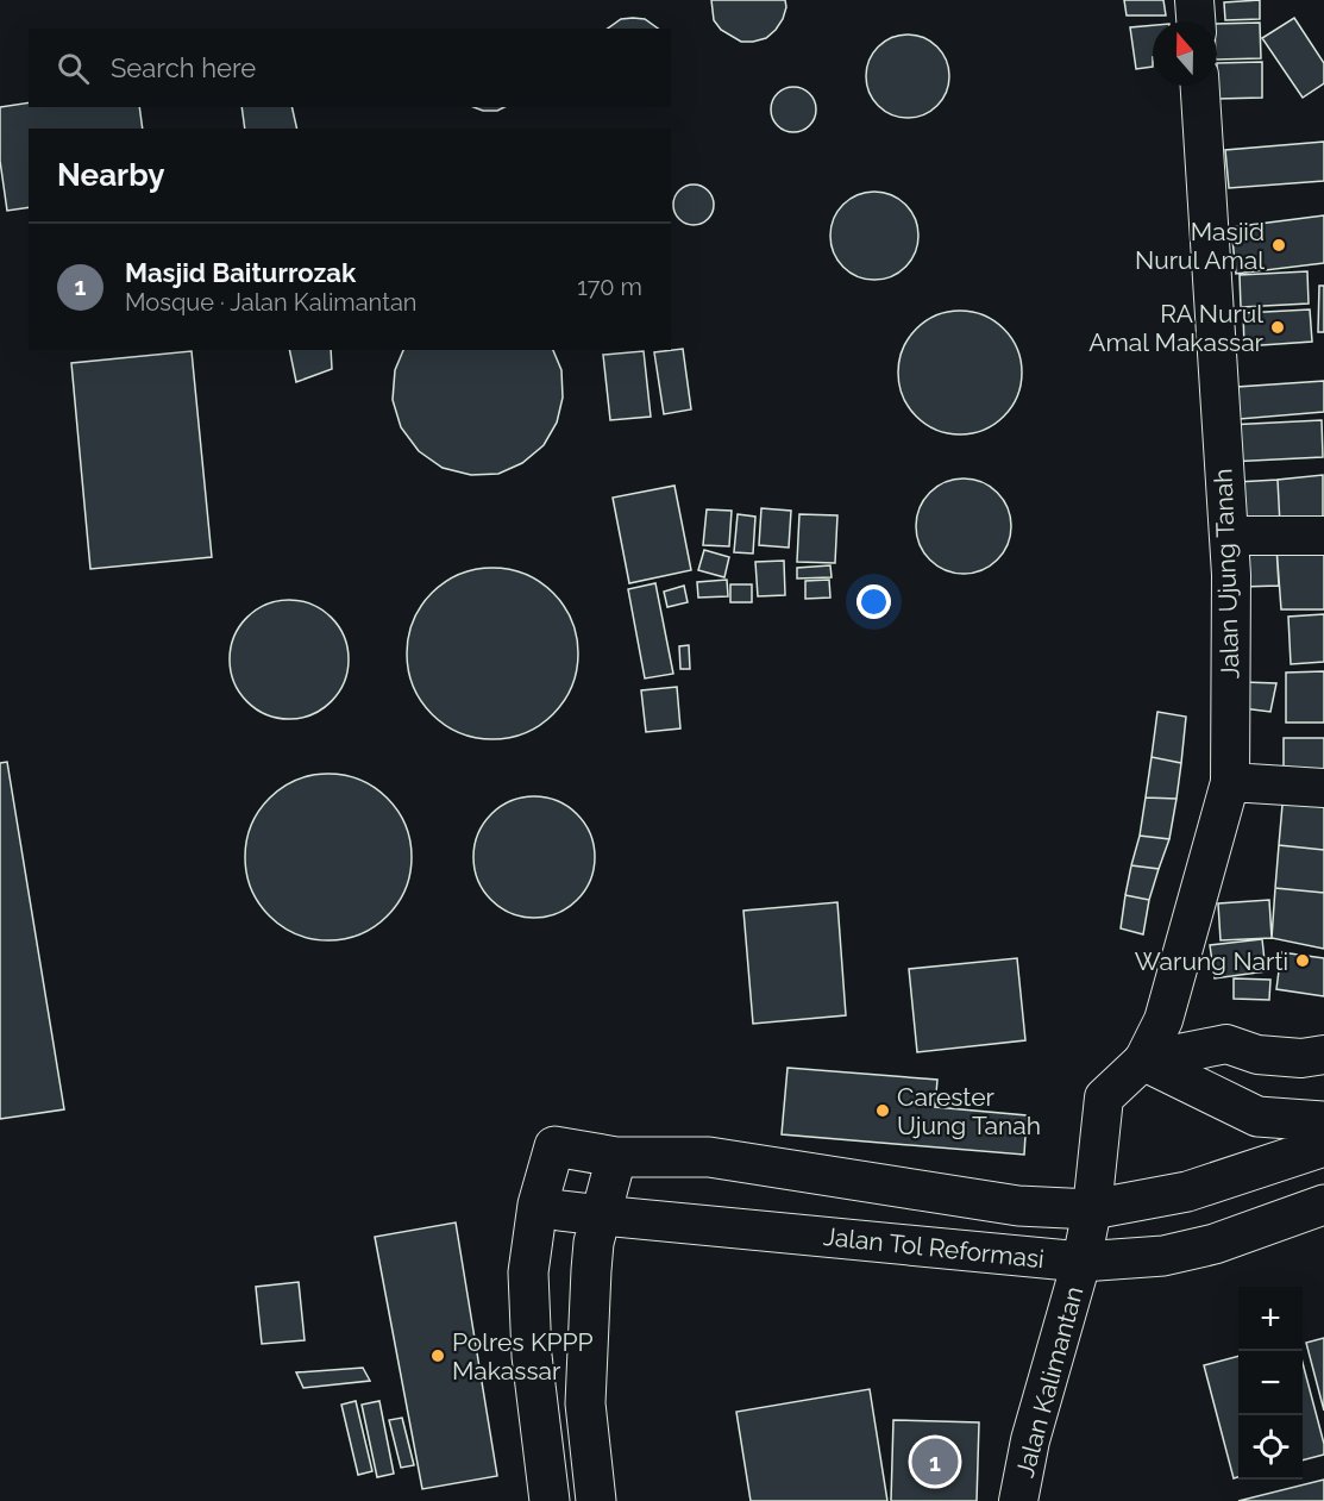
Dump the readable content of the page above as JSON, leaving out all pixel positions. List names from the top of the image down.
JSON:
{
  "streets": {
    "highway": ["Jalan Tol Reformasi"],
    "street": ["Jalan Ujung Tanah", "Jalan Kalimantan"]
  },
  "crossings": [
    ["Jalan Ujung Tanah", "Jalan Kalimantan"],
    ["Jalan Tol Reformasi", "Jalan Kalimantan"]
  ],
  "places": [
    "Masjid Nurul Amal",
    "RA Nurul Amal Makassar",
    "Warung Narti",
    "Carester Ujung Tanah",
    "Polres KPPP Makassar"
  ],
  "north": "top",
  "page": {
    "search": "Search here",
    "heading": "Nearby",
    "list": [
      {
        "mark": "1",
        "name": "Masjid Baiturrozak",
        "note": "Mosque · Jalan Kalimantan",
        "value": "170 m"
      }
    ],
    "map_buttons": ["+", "−"],
    "pins": "1"
  }
}
